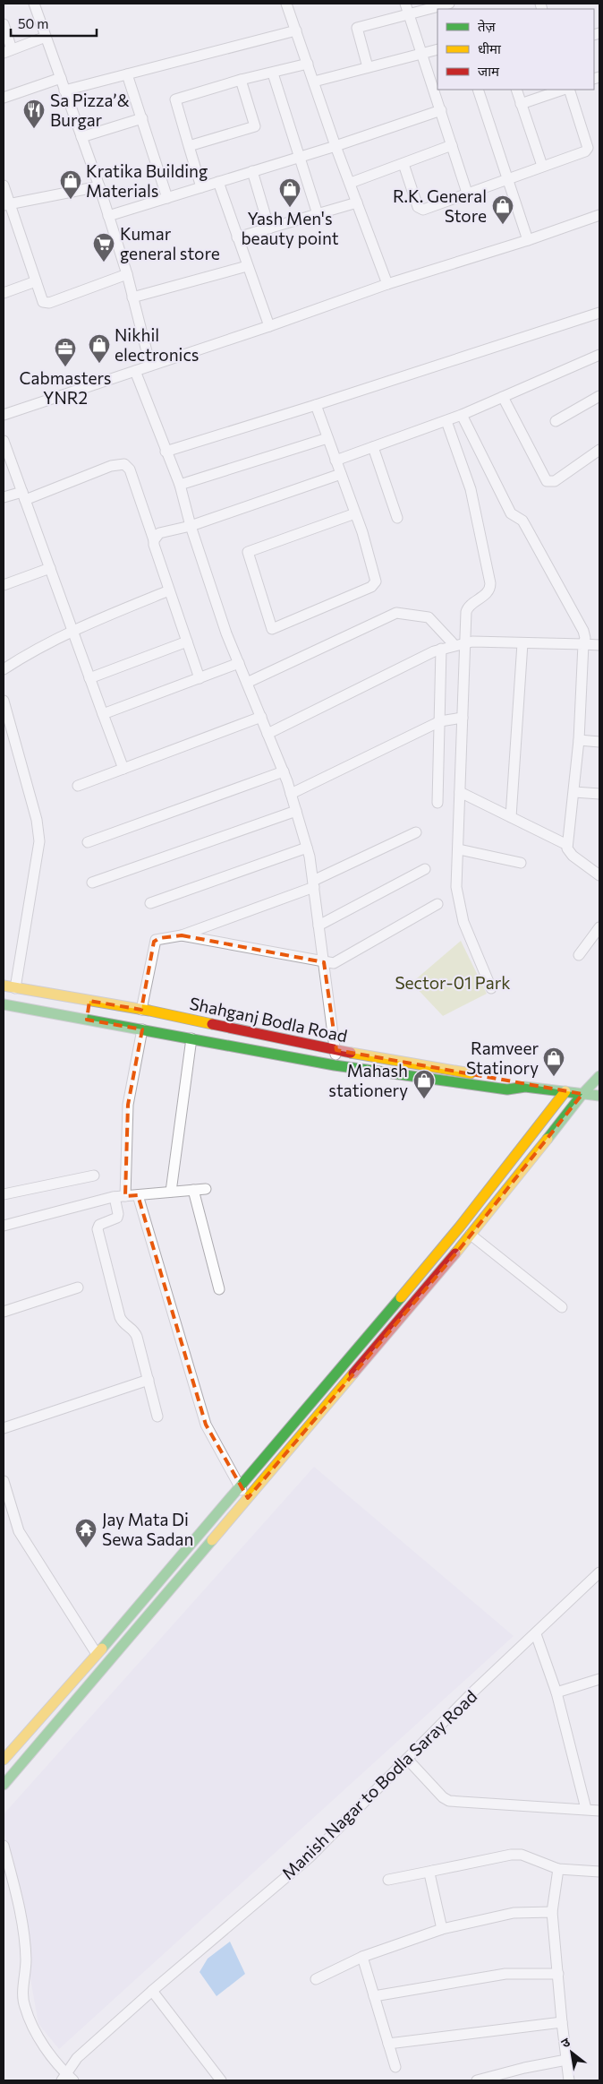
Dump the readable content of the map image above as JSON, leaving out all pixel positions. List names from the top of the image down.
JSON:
{
  "streets": {
    "main road": ["Shahganj Bodla Road"],
    "street": ["Manish Nagar to Bodla Saray Road"]
  },
  "parks": ["Sector-01 Park"],
  "places": {
    "restaurant": ["Sa Pizza’& Burgar"],
    "shop": [
      "Kratika Building Materials",
      "Yash Men's beauty point",
      "R.K. General Store",
      "Nikhil electronics",
      "Ramveer Statinory",
      "Mahash stationery"
    ],
    "supermarket": ["Kumar general store"],
    "office": ["Cabmasters YNR2"],
    "temple": ["Jay Mata Di Sewa Sadan"]
  },
  "legend": ["तेज़", "धीमा", "जाम"],
  "scale_bar": "50 m",
  "north": "top left"
}
